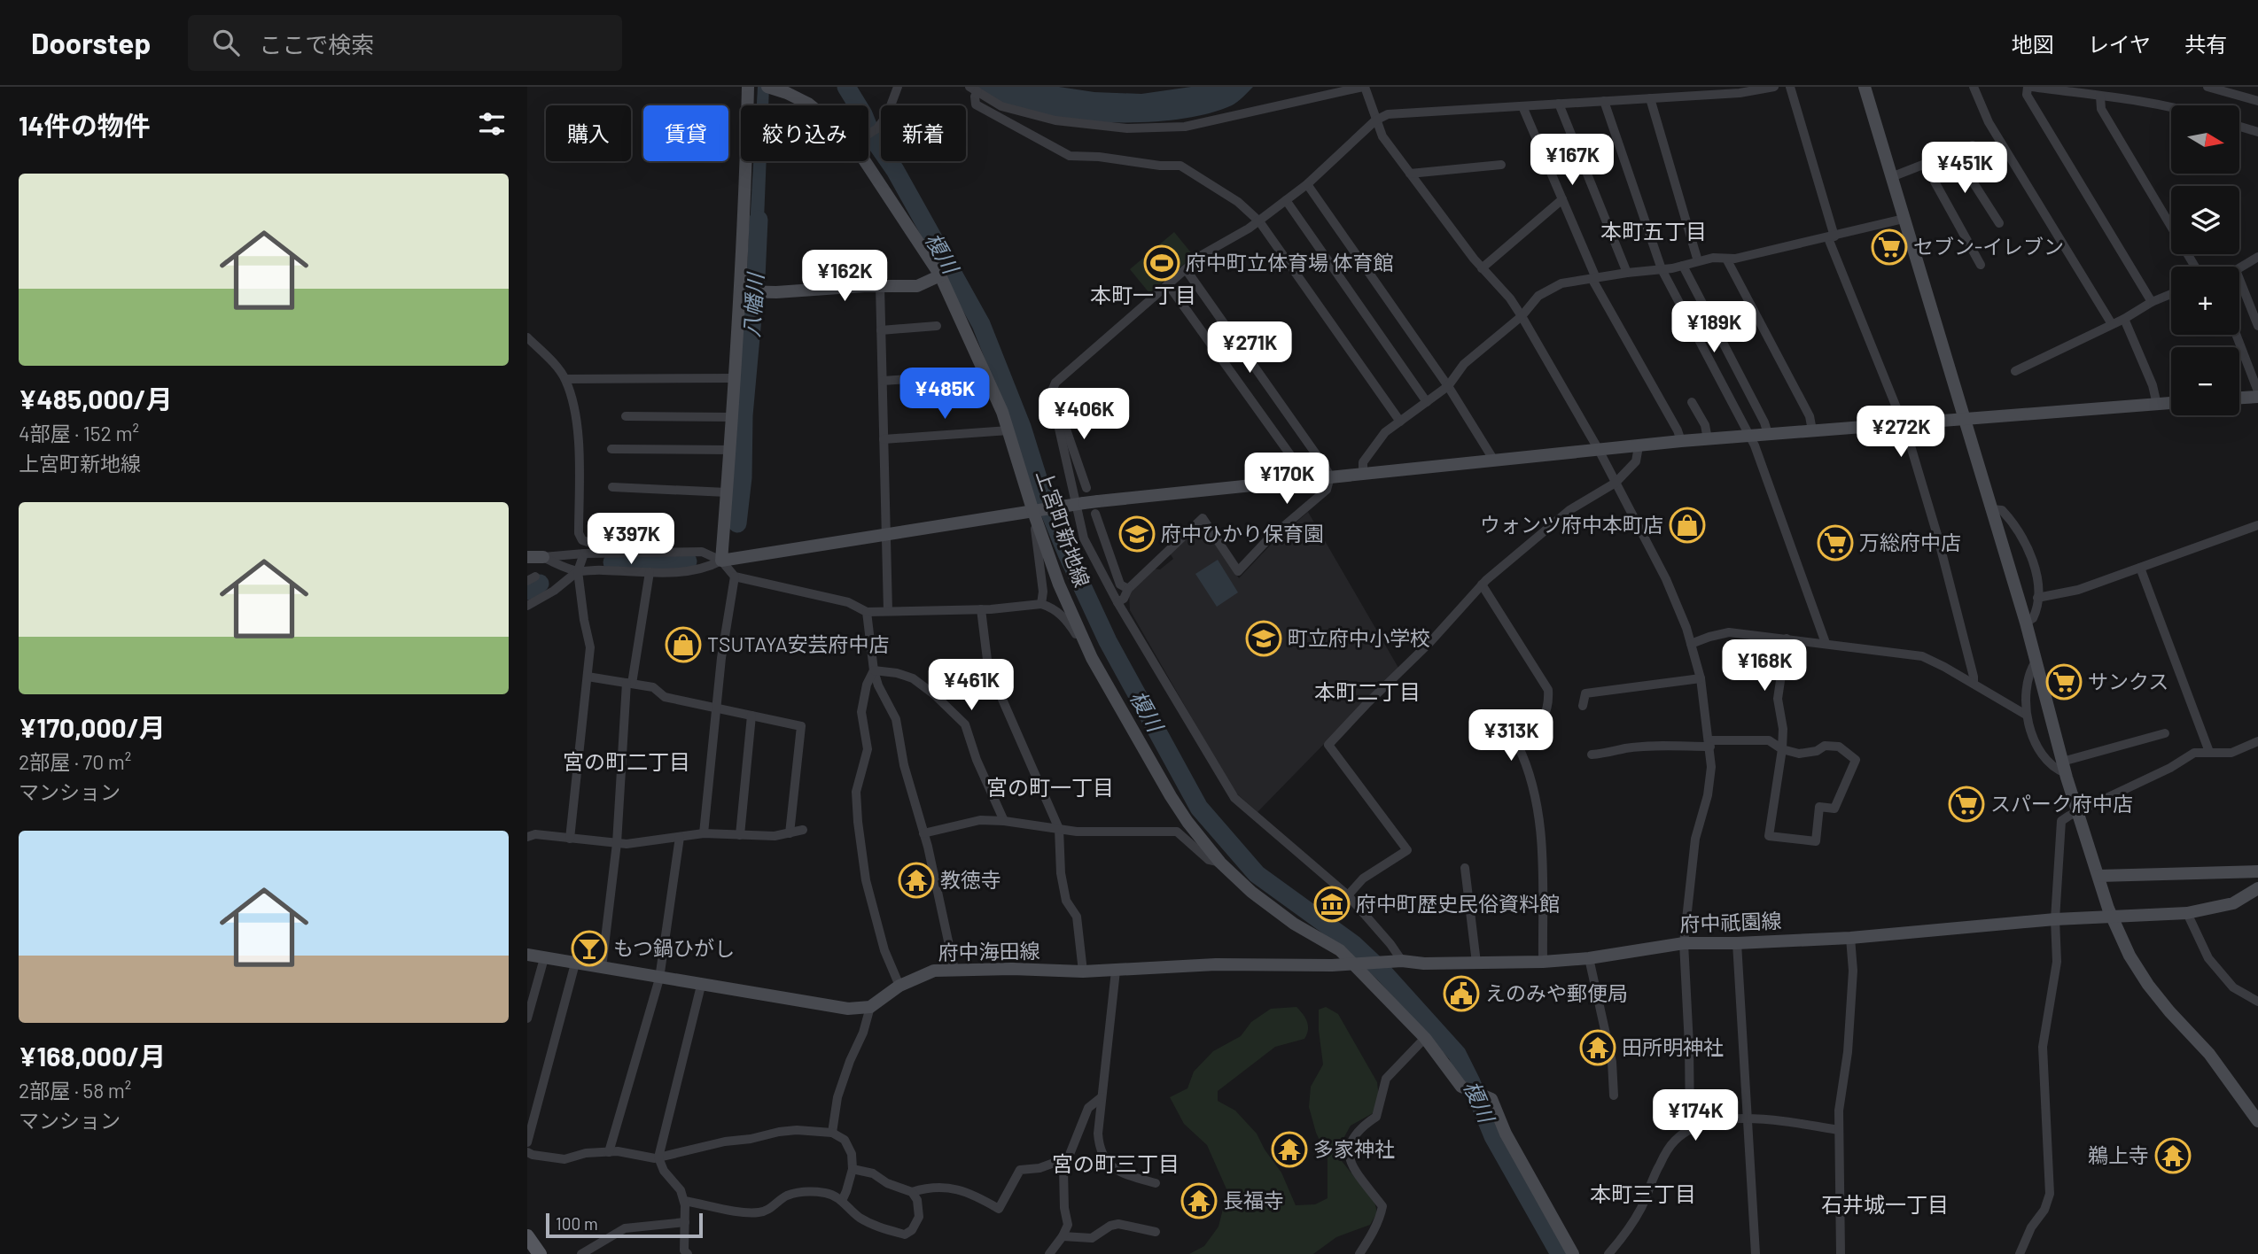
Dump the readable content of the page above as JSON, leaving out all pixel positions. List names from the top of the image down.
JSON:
{
  "streets": {
    "street": ["上宮町新地線", "府中祇園線", "府中海田線"]
  },
  "crossings": [
    ["上宮町新地線", "府中祇園線"],
    ["上宮町新地線", "府中海田線"],
    ["府中祇園線", "府中海田線"]
  ],
  "districts": [
    "本町五丁目",
    "本町一丁目",
    "本町二丁目",
    "宮の町二丁目",
    "宮の町一丁目",
    "宮の町三丁目",
    "本町三丁目",
    "石井城一丁目"
  ],
  "water": ["榎川", "八幡川"],
  "places": {
    "supermarket": [
      "セブン-イレブン",
      "万総府中店",
      "サンクス",
      "スパーク府中店"
    ],
    "sports": ["府中町立体育場 体育館"],
    "shop": ["ウォンツ府中本町店", "TSUTAYA安芸府中店"],
    "school or university": ["府中ひかり保育園", "町立府中小学校"],
    "temple": [
      "教徳寺",
      "田所明神社",
      "多家神社",
      "鵜上寺",
      "長福寺"
    ],
    "museum": ["府中町歴史民俗資料館"],
    "bar": ["もつ鍋ひがし"],
    "public building": ["えのみや郵便局"]
  },
  "scale_bar": "100 m",
  "north": "right",
  "page": {
    "header": "Doorstep",
    "search": "ここで検索",
    "nav": ["地図", "レイヤ", "共有"],
    "heading": "14件の物件",
    "map_buttons": ["+", "−"],
    "chip": [
      "購入",
      "賃貸",
      "絞り込み",
      "新着"
    ],
    "price": [
      "¥167K",
      "¥451K",
      "¥162K",
      "¥189K",
      "¥271K",
      "¥485K",
      "¥406K",
      "¥272K",
      "¥170K",
      "¥397K",
      "¥168K",
      "¥461K",
      "¥313K",
      "¥174K"
    ],
    "list": [
      {
        "name": "¥485,000/月",
        "note": "4部屋 · 152 m² · 上宮町新地線"
      },
      {
        "name": "¥170,000/月",
        "note": "2部屋 · 70 m² · マンション"
      },
      {
        "name": "¥168,000/月",
        "note": "2部屋 · 58 m² · マンション"
      }
    ],
    "scale": "100 m"
  }
}
